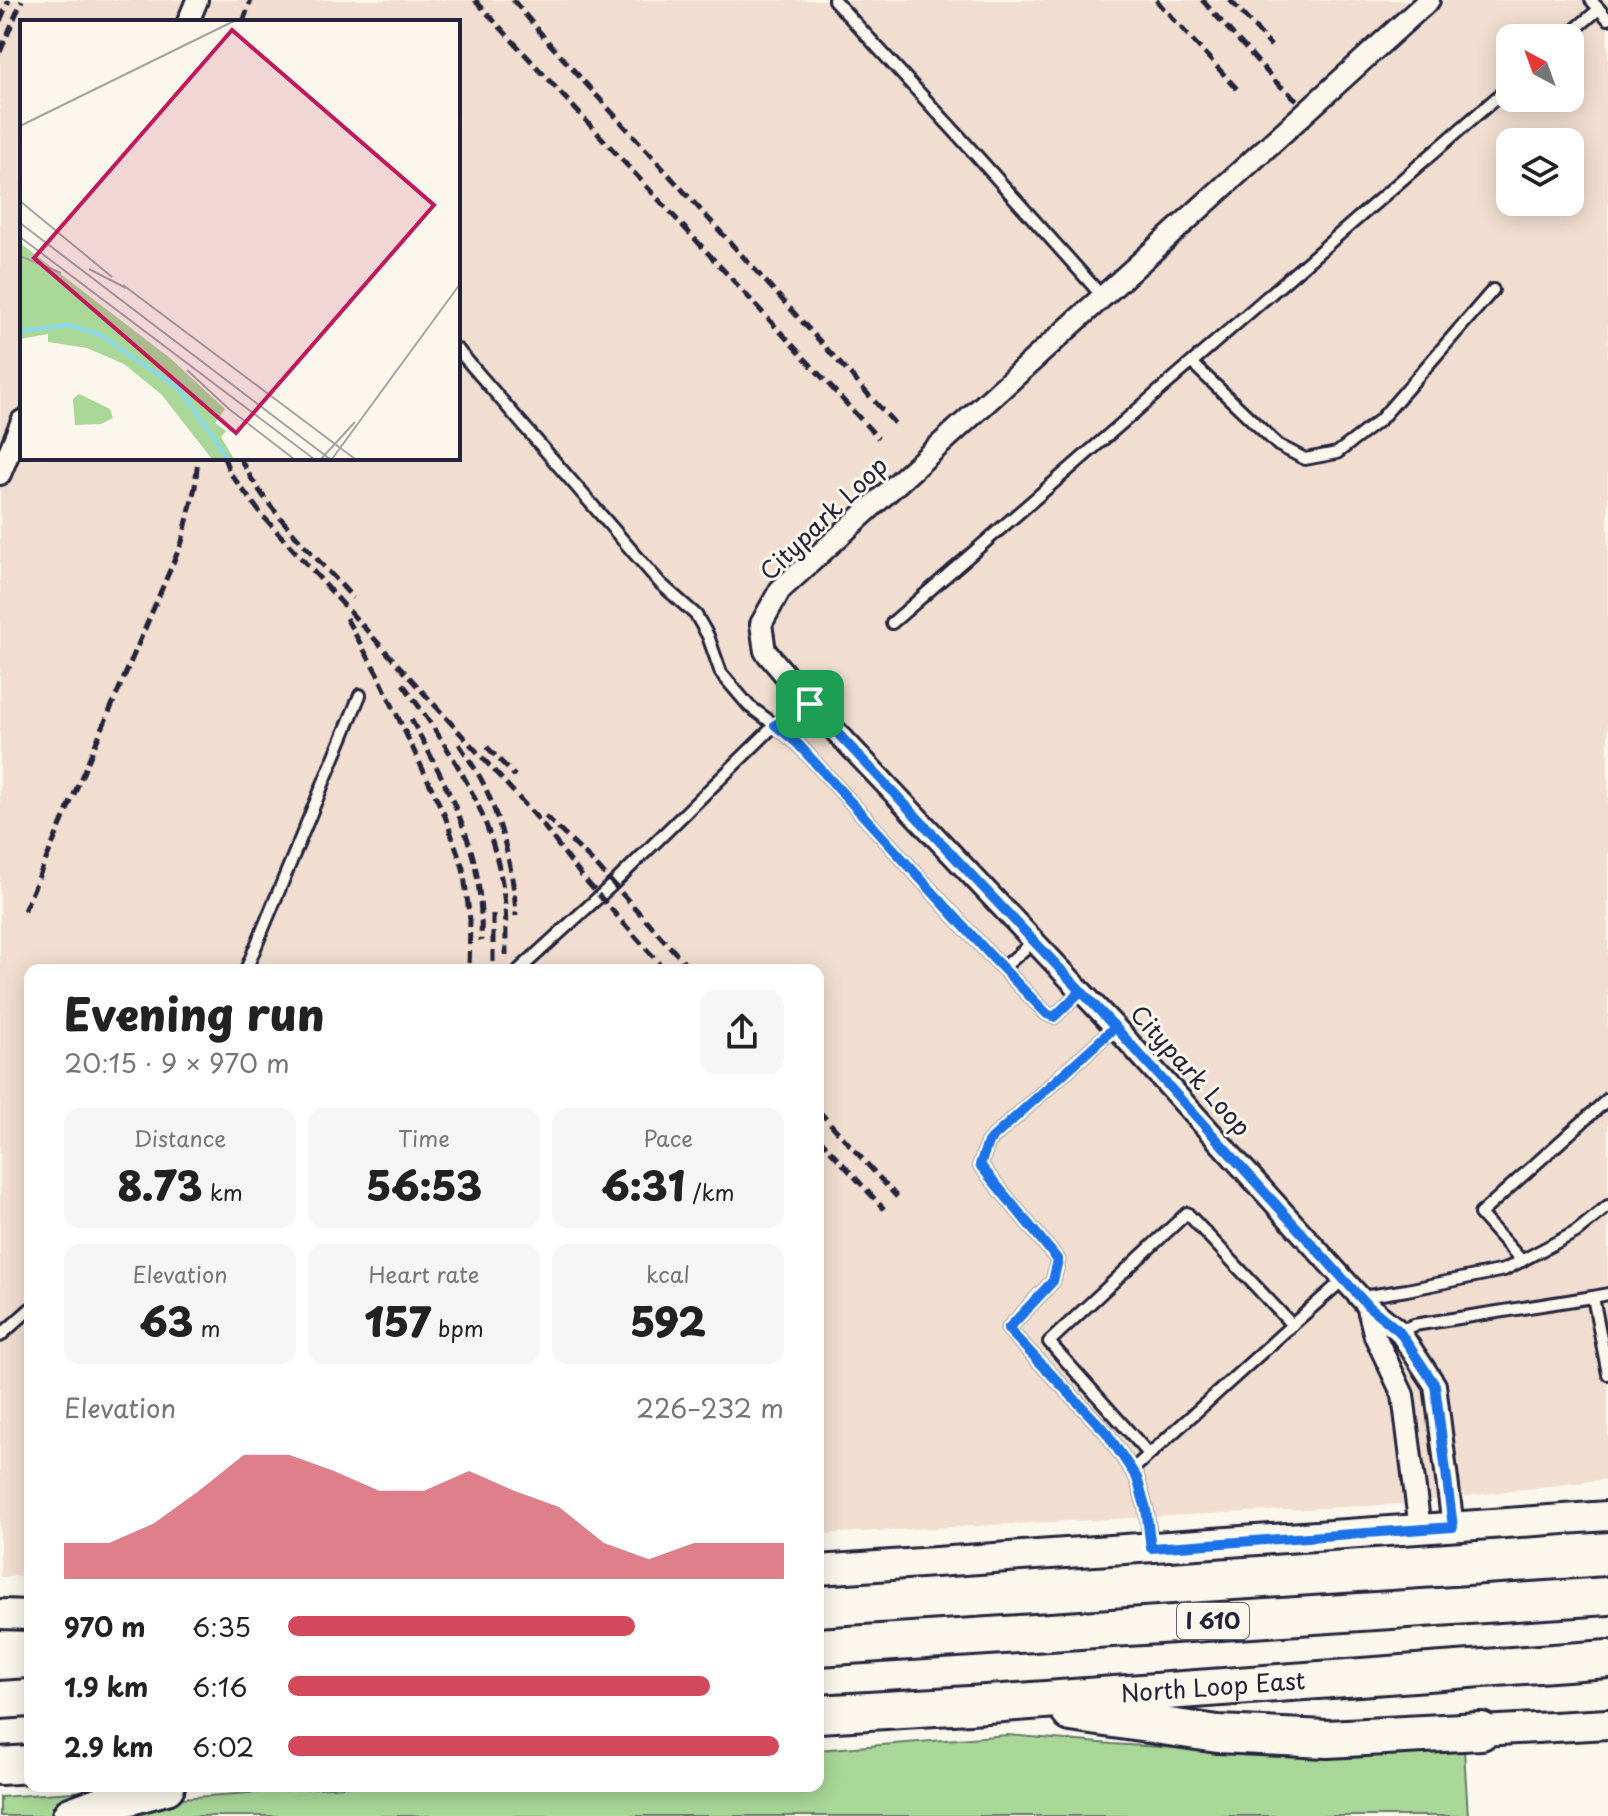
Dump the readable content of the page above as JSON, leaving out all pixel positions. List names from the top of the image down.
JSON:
{
  "streets": {
    "highway": ["I 610", "North Loop East"],
    "street": ["Citypark Loop"]
  },
  "north": "top left",
  "page": {
    "heading": ["Evening run", "20:15 · 9 × 970 m"],
    "stats": [
      ["Distance", "8.73 km"],
      ["Time", "56:53"],
      ["Pace", "6:31 /km"],
      ["Elevation", "63 m"],
      ["Heart rate", "157 bpm"],
      ["kcal", "592"]
    ],
    "chart": ["Elevation", "226–232 m"],
    "list": [
      {
        "name": "970 m",
        "note": "6:35"
      },
      {
        "name": "1.9 km",
        "note": "6:16"
      },
      {
        "name": "2.9 km",
        "note": "6:02"
      }
    ]
  }
}
